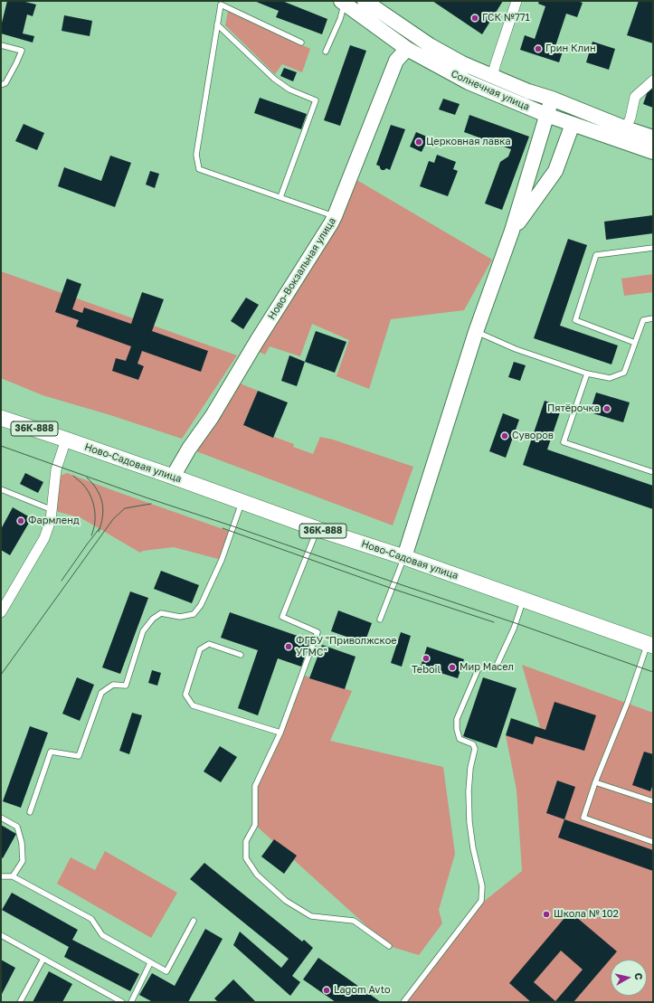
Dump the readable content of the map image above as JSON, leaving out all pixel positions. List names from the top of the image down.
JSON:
{
  "streets": {
    "main road": ["36К-888", "Ново-Садовая улица"],
    "street": ["Солнечная улица", "Ново-Вокзальная улица"]
  },
  "crossings": [
    ["Солнечная улица", "Ново-Вокзальная улица"],
    ["Ново-Вокзальная улица", "Ново-Садовая улица"]
  ],
  "places": [
    "ГСК №771",
    "Грин Клин",
    "Церковная лавка",
    "Пятёрочка",
    "Суворов",
    "Фармленд",
    "ФГБУ \"Приволжское УГМС\"",
    "Teboil",
    "Мир Масел",
    "Школа № 102",
    "Lagom Avto"
  ],
  "north": "right"
}
